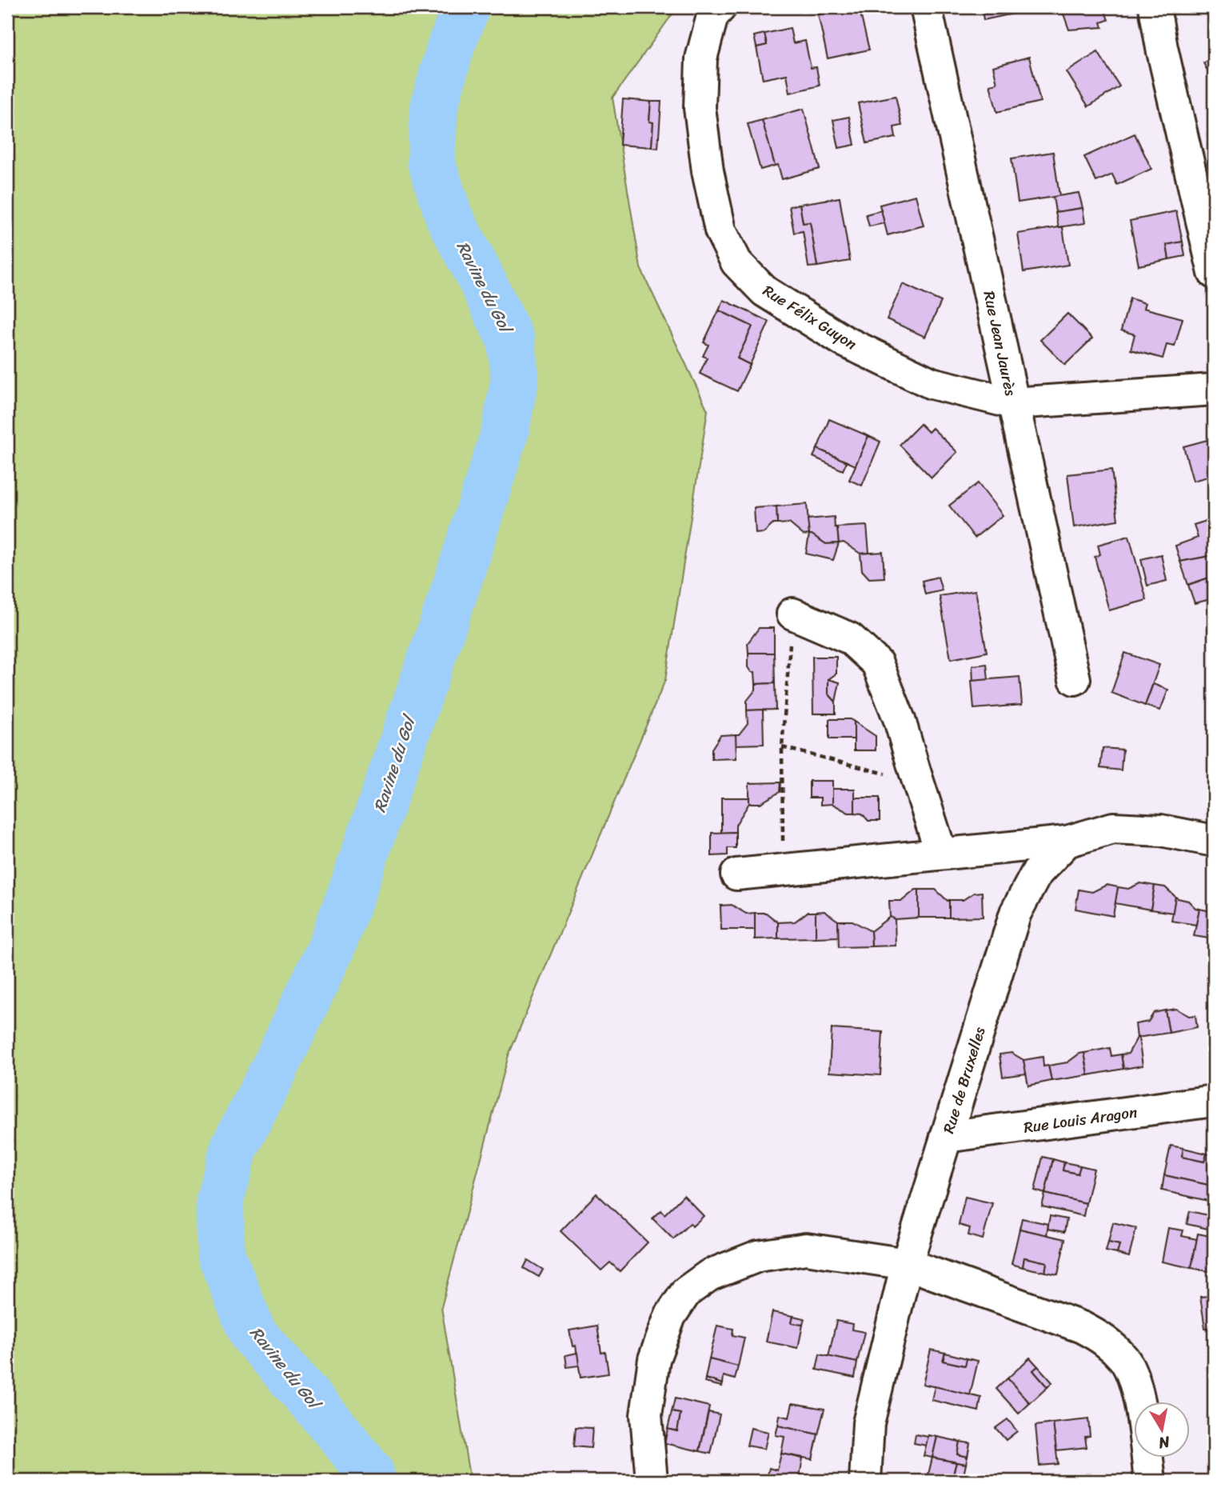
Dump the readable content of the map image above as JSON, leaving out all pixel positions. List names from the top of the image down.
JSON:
{
  "streets": {
    "street": [
      "Rue Félix Guyon",
      "Rue Jean Jaurès",
      "Rue de Bruxelles",
      "Rue Louis Aragon"
    ]
  },
  "crossings": [
    ["Rue Félix Guyon", "Rue Jean Jaurès"],
    ["Rue de Bruxelles", "Rue Louis Aragon"]
  ],
  "water": ["Ravine du Gol"],
  "north": "bottom"
}
